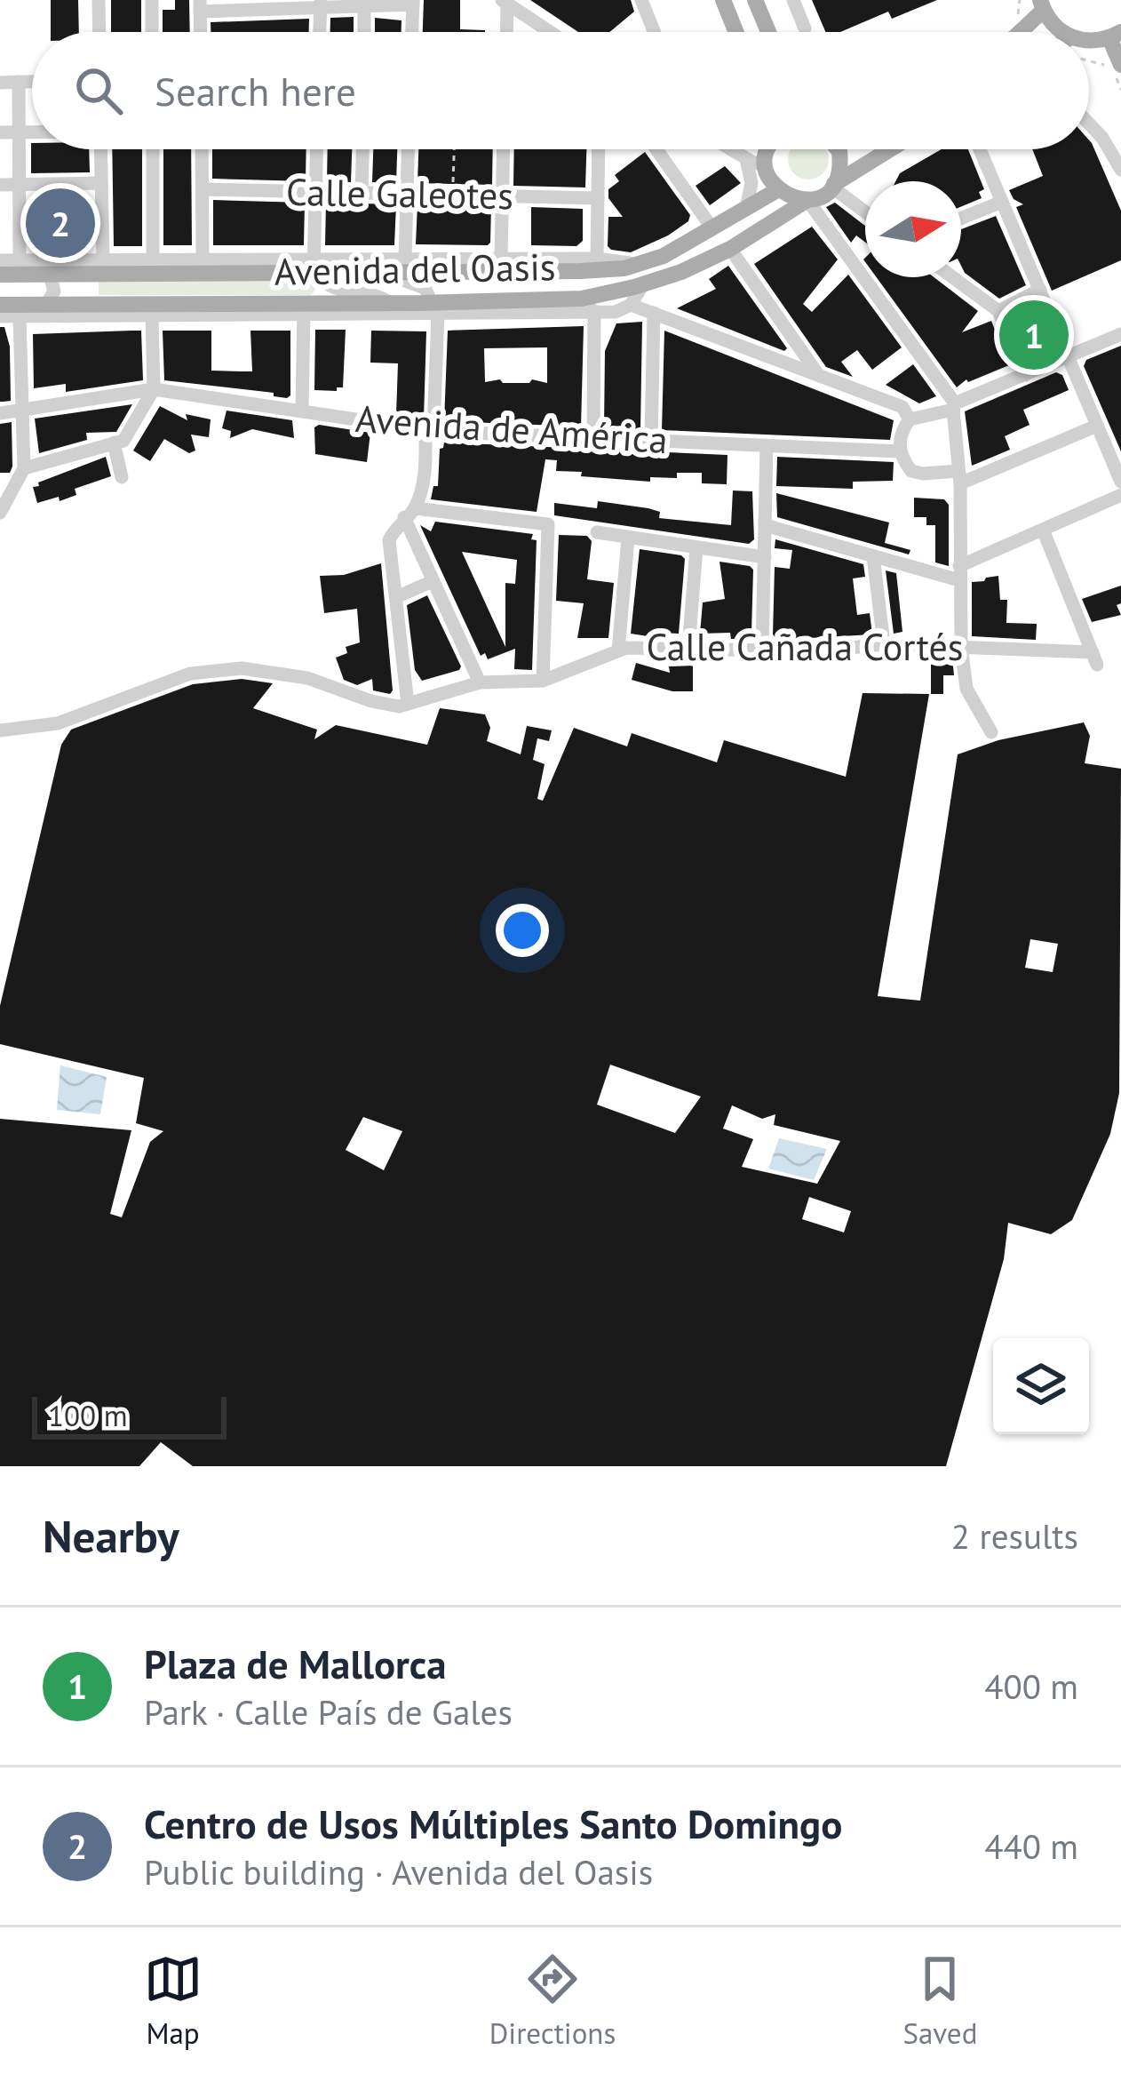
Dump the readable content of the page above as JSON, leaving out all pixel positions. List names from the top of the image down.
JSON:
{
  "streets": {
    "main road": ["Avenida del Oasis"],
    "street": ["Calle Galeotes", "Avenida de América", "Calle Cañada Cortés"]
  },
  "scale_bar": "100 m",
  "north": "right",
  "page": {
    "search": "Search here",
    "pins": ["2", "1"],
    "scale": "100 m",
    "heading": ["Nearby", "2 results"],
    "list": [
      {
        "mark": "1",
        "name": "Plaza de Mallorca",
        "note": "Park · Calle País de Gales",
        "value": "400 m"
      },
      {
        "mark": "2",
        "name": "Centro de Usos Múltiples Santo Domingo",
        "note": "Public building · Avenida del Oasis",
        "value": "440 m"
      }
    ],
    "nav": ["Map", "Directions", "Saved"]
  }
}
